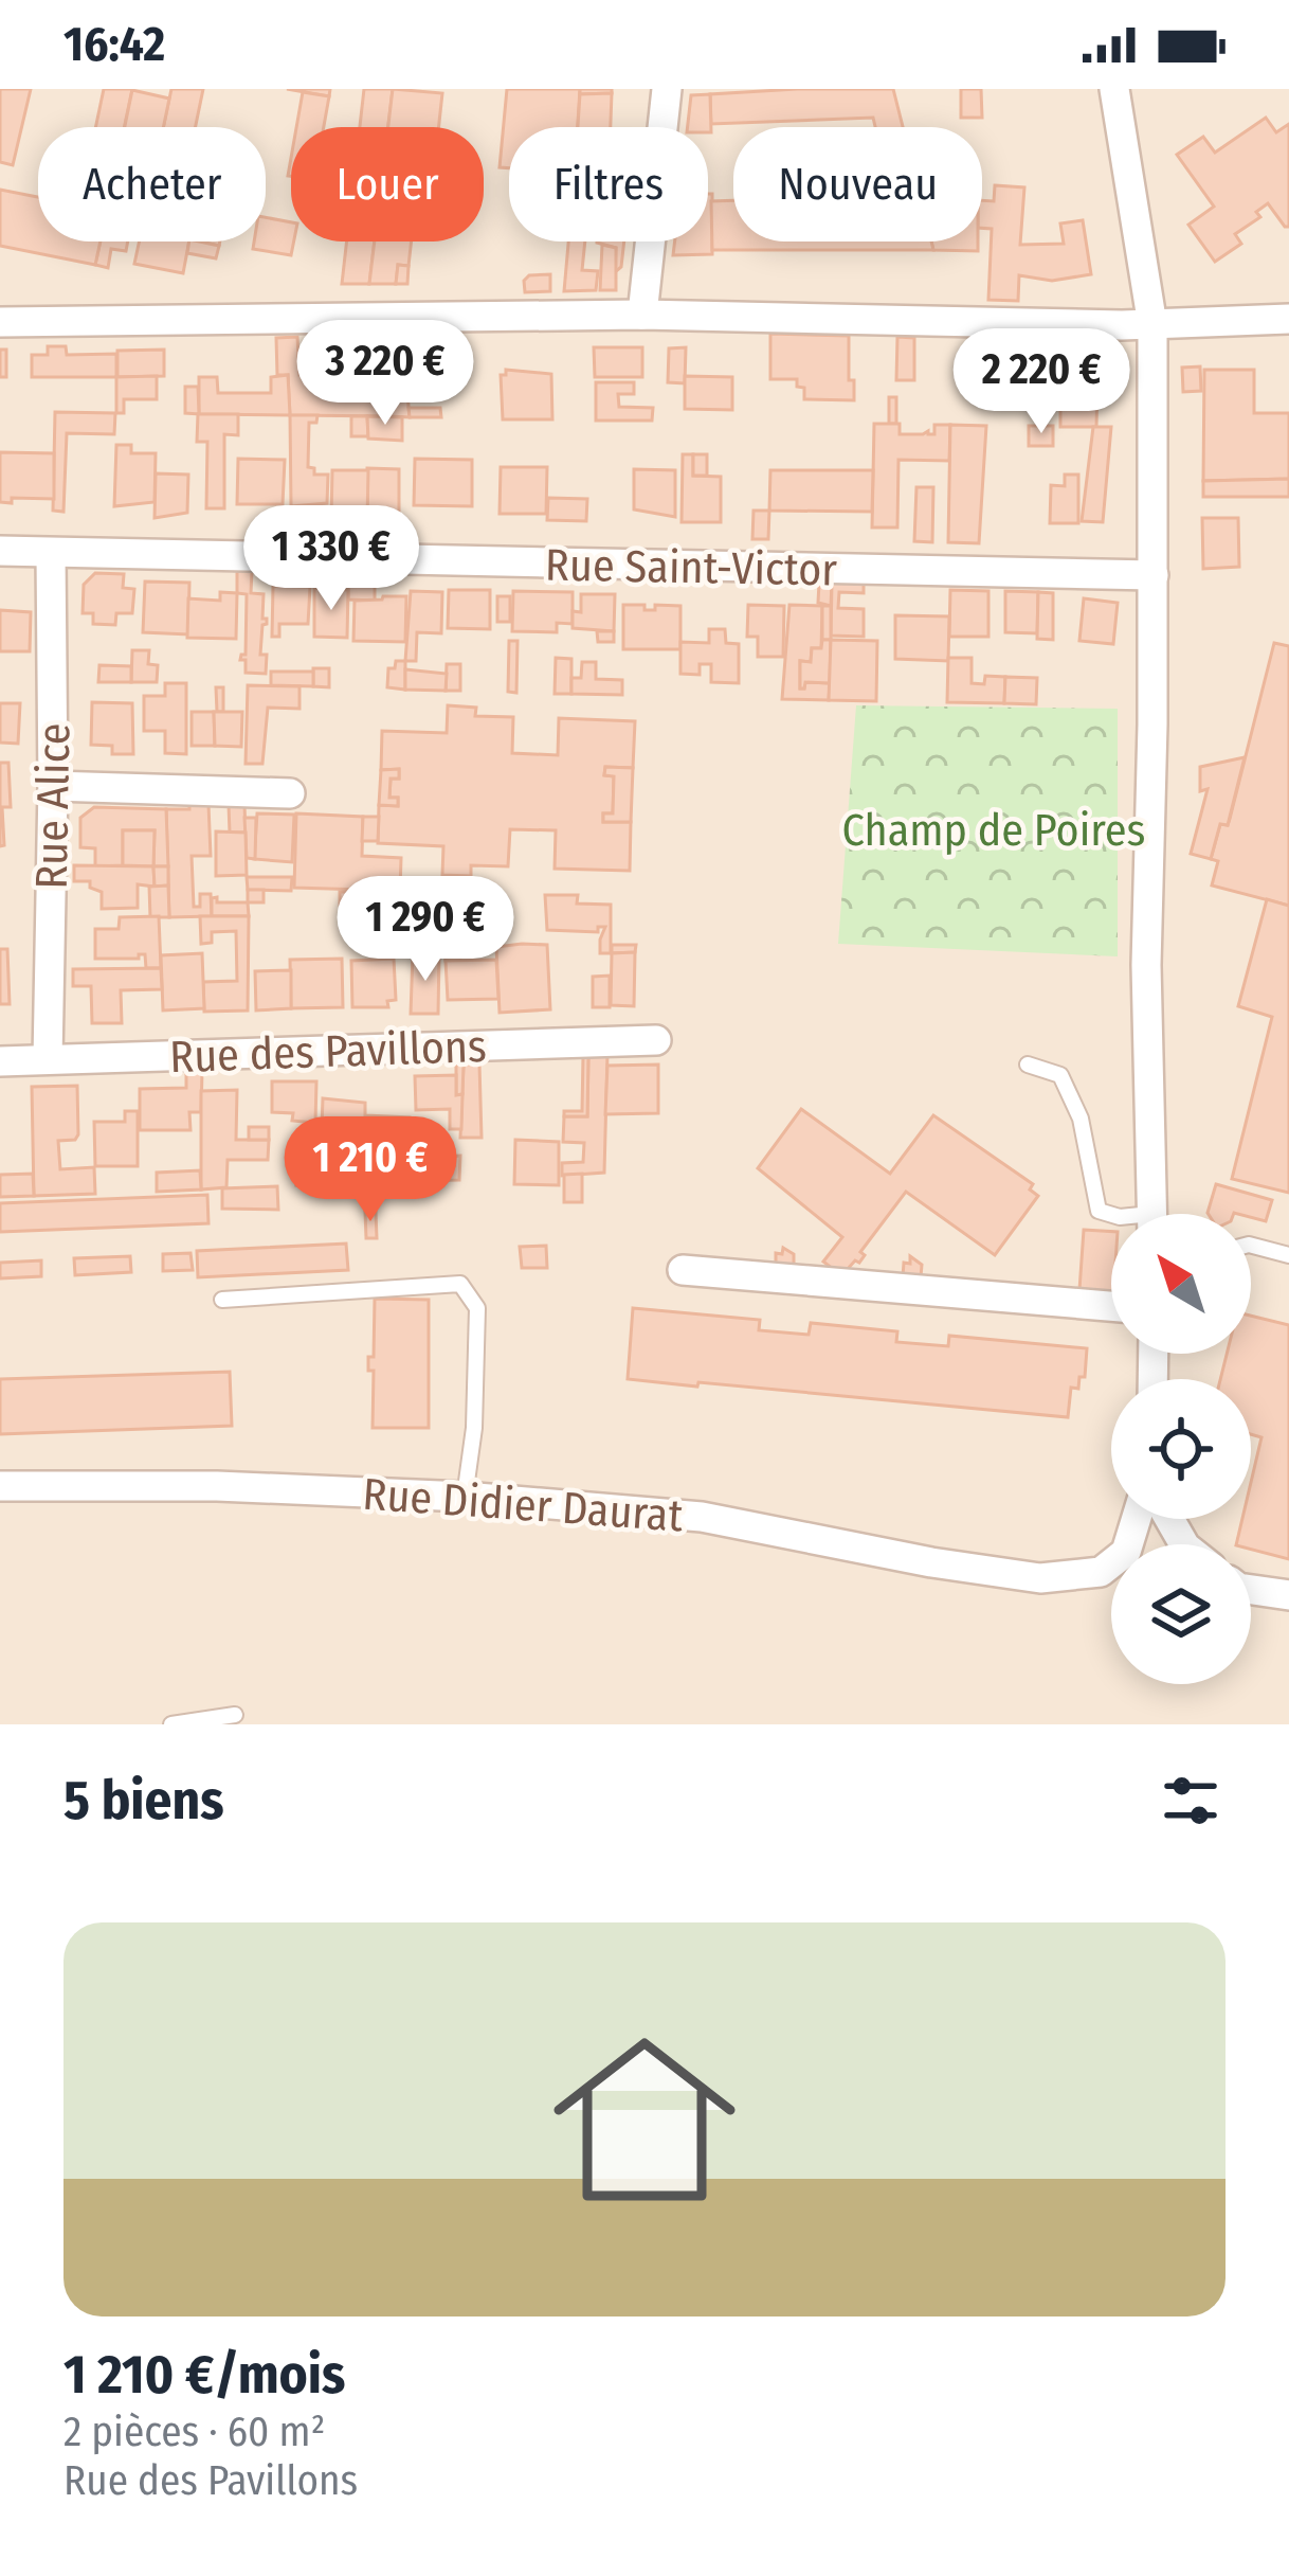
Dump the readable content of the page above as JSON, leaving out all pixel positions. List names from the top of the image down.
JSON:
{
  "streets": {
    "street": [
      "Rue Saint-Victor",
      "Rue Alice",
      "Rue des Pavillons",
      "Rue Didier Daurat"
    ]
  },
  "crossings": [
    ["Rue Saint-Victor", "Rue Alice"],
    ["Rue Alice", "Rue des Pavillons"]
  ],
  "parks": ["Champ de Poires"],
  "north": "top left",
  "page": {
    "status": "16:42",
    "chip": [
      "Acheter",
      "Louer",
      "Filtres",
      "Nouveau"
    ],
    "price": [
      "3 220 €",
      "2 220 €",
      "1 330 €",
      "1 290 €",
      "1 210 €"
    ],
    "heading": "5 biens",
    "list": [
      {
        "name": "1 210 €/mois",
        "note": "2 pièces · 60 m² · Rue des Pavillons"
      }
    ]
  }
}
